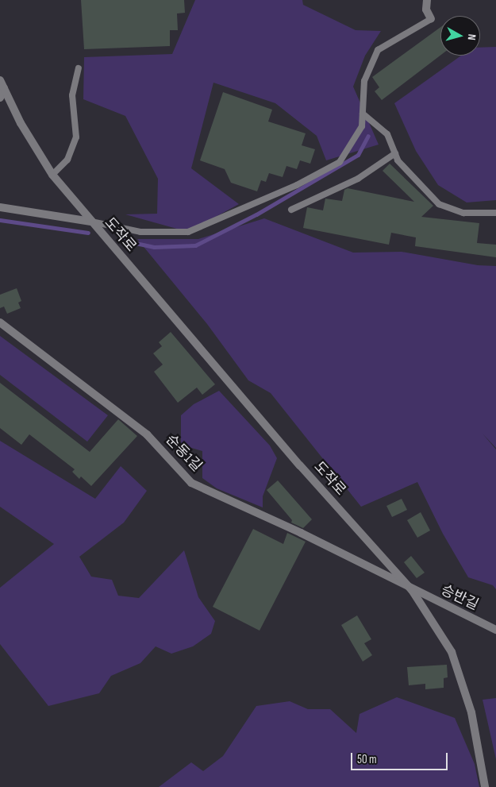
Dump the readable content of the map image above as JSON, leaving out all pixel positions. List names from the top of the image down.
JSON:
{
  "streets": {
    "street": ["도작로", "순동1길", "승반길"]
  },
  "crossings": [
    ["도작로", "순동1길"],
    ["도작로", "승반길"],
    ["순동1길", "승반길"]
  ],
  "scale_bar": "50 m",
  "north": "right"
}
